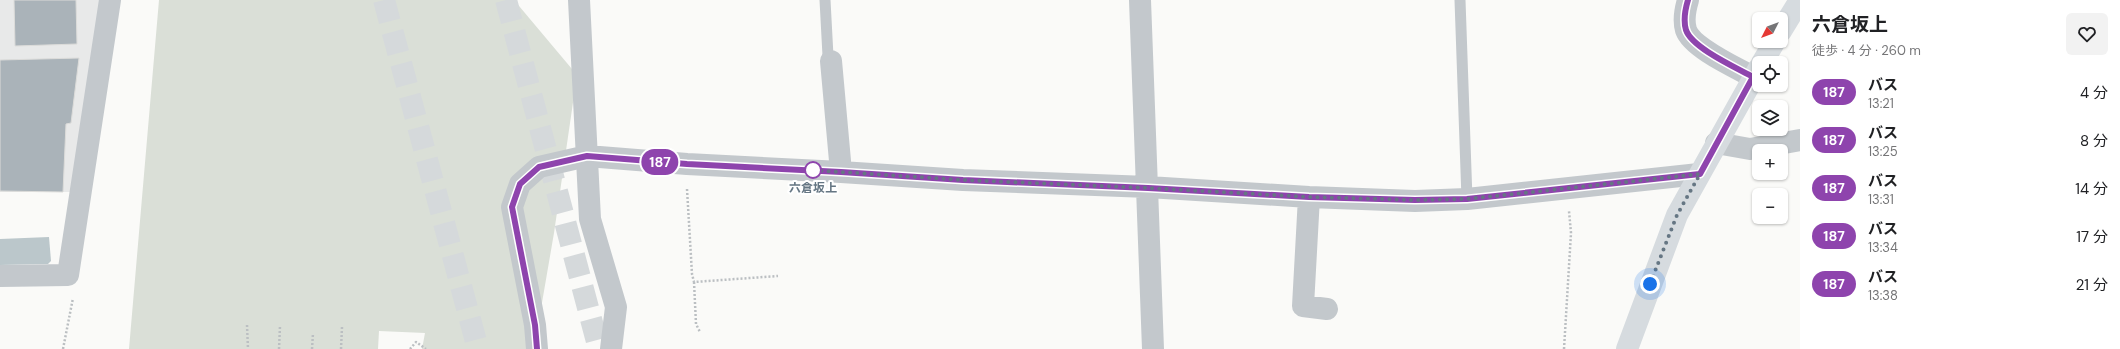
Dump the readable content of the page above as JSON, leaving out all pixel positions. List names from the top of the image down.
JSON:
{
  "places": ["六倉坂上"],
  "lines": ["bus line 187"],
  "north": "bottom left",
  "page": {
    "on_map": "187",
    "heading": ["六倉坂上", "徒歩 · 4 分 · 260 m"],
    "map_buttons": ["+", "−"],
    "list": [
      {
        "mark": "187",
        "name": "バス",
        "note": "13:21",
        "value": "4 分"
      },
      {
        "mark": "187",
        "name": "バス",
        "note": "13:25",
        "value": "8 分"
      },
      {
        "mark": "187",
        "name": "バス",
        "note": "13:31",
        "value": "14 分"
      },
      {
        "mark": "187",
        "name": "バス",
        "note": "13:34",
        "value": "17 分"
      },
      {
        "mark": "187",
        "name": "バス",
        "note": "13:38",
        "value": "21 分"
      }
    ]
  }
}
